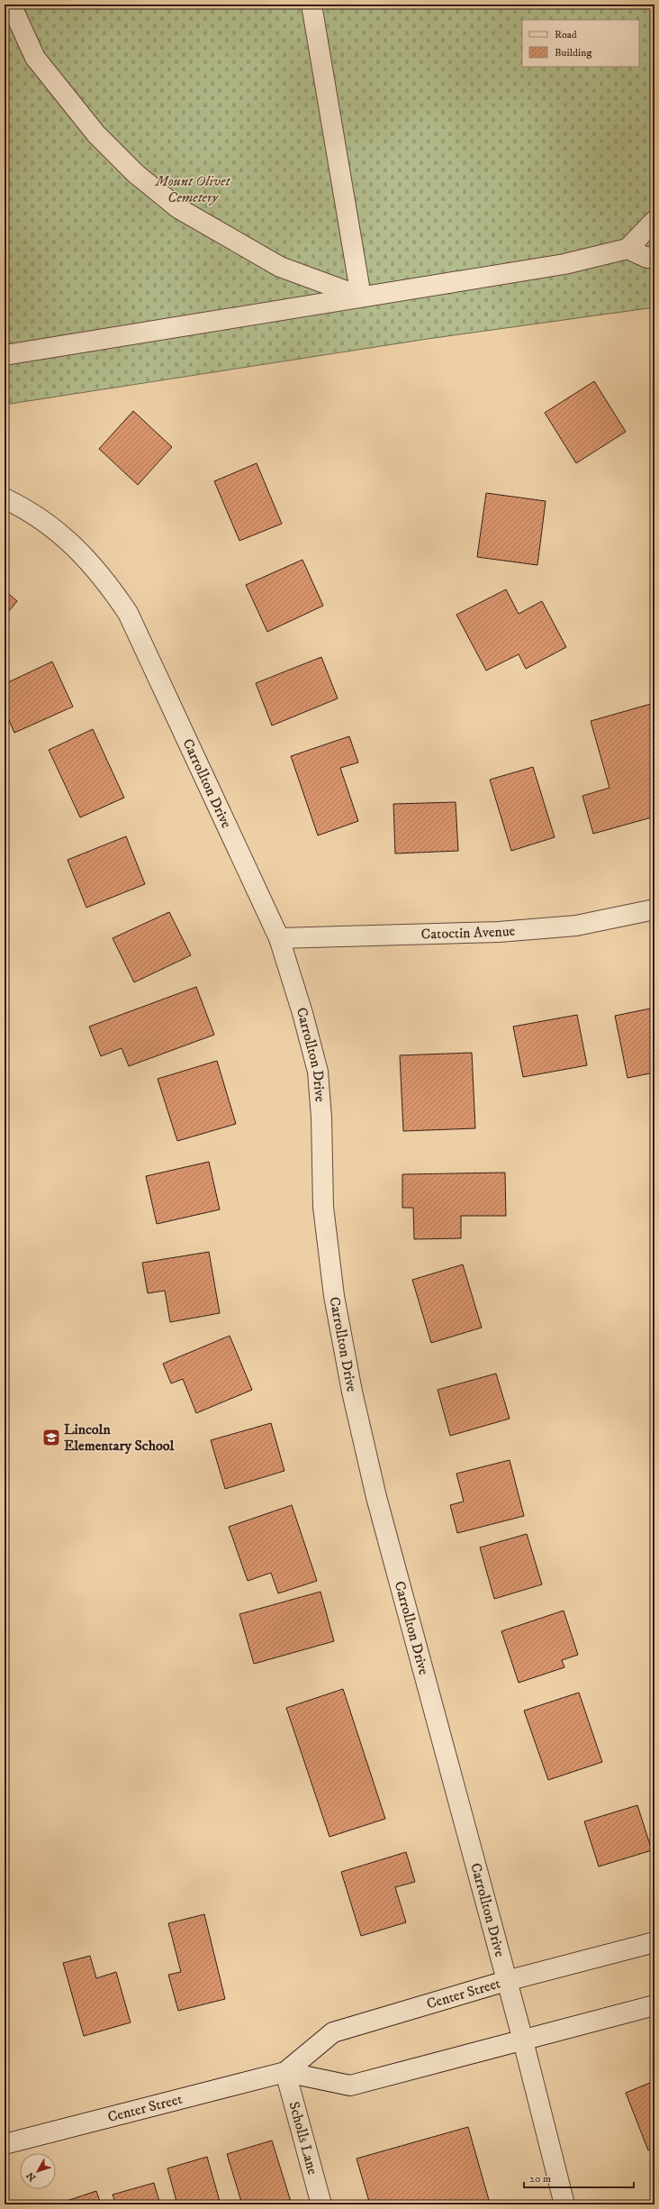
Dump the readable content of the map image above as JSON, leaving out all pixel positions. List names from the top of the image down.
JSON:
{
  "streets": {
    "street": [
      "Carrollton Drive",
      "Catoctin Avenue",
      "Center Street",
      "Scholls Lane"
    ]
  },
  "crossings": [
    ["Carrollton Drive", "Catoctin Avenue"],
    ["Carrollton Drive", "Center Street"],
    ["Center Street", "Scholls Lane"]
  ],
  "parks": ["Mount Olivet Cemetery"],
  "places": {
    "school or university": ["Lincoln Elementary School"]
  },
  "legend": ["Road", "Building"],
  "scale_bar": "20 m",
  "north": "bottom left"
}
